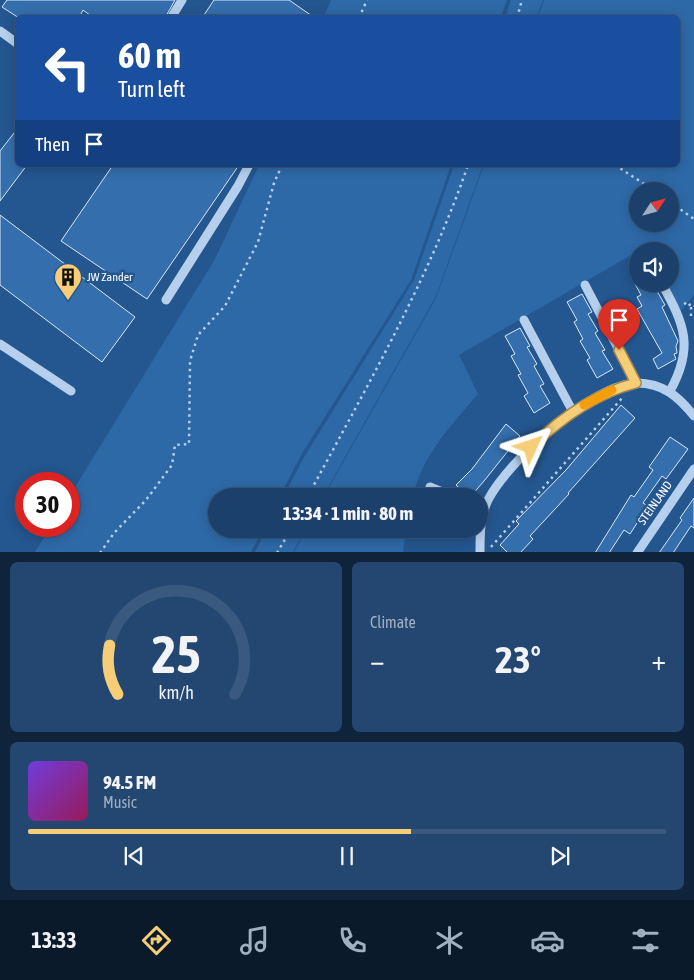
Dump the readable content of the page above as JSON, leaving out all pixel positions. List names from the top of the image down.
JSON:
{
  "streets": {
    "street": ["STEINLAND"]
  },
  "places": {
    "building": ["JW Zander"]
  },
  "north": "top right",
  "page": {
    "turn": ["60 m", "Turn left"],
    "then": "Then",
    "limit": "30",
    "trip": "13:34 · 1 min · 80 m",
    "tile": "Climate",
    "heat": ["−", "23°", "+"],
    "song": ["94.5 FM", "Music"],
    "tabs": "13:33",
    "gauge": ["25", "km/h"]
  }
}
